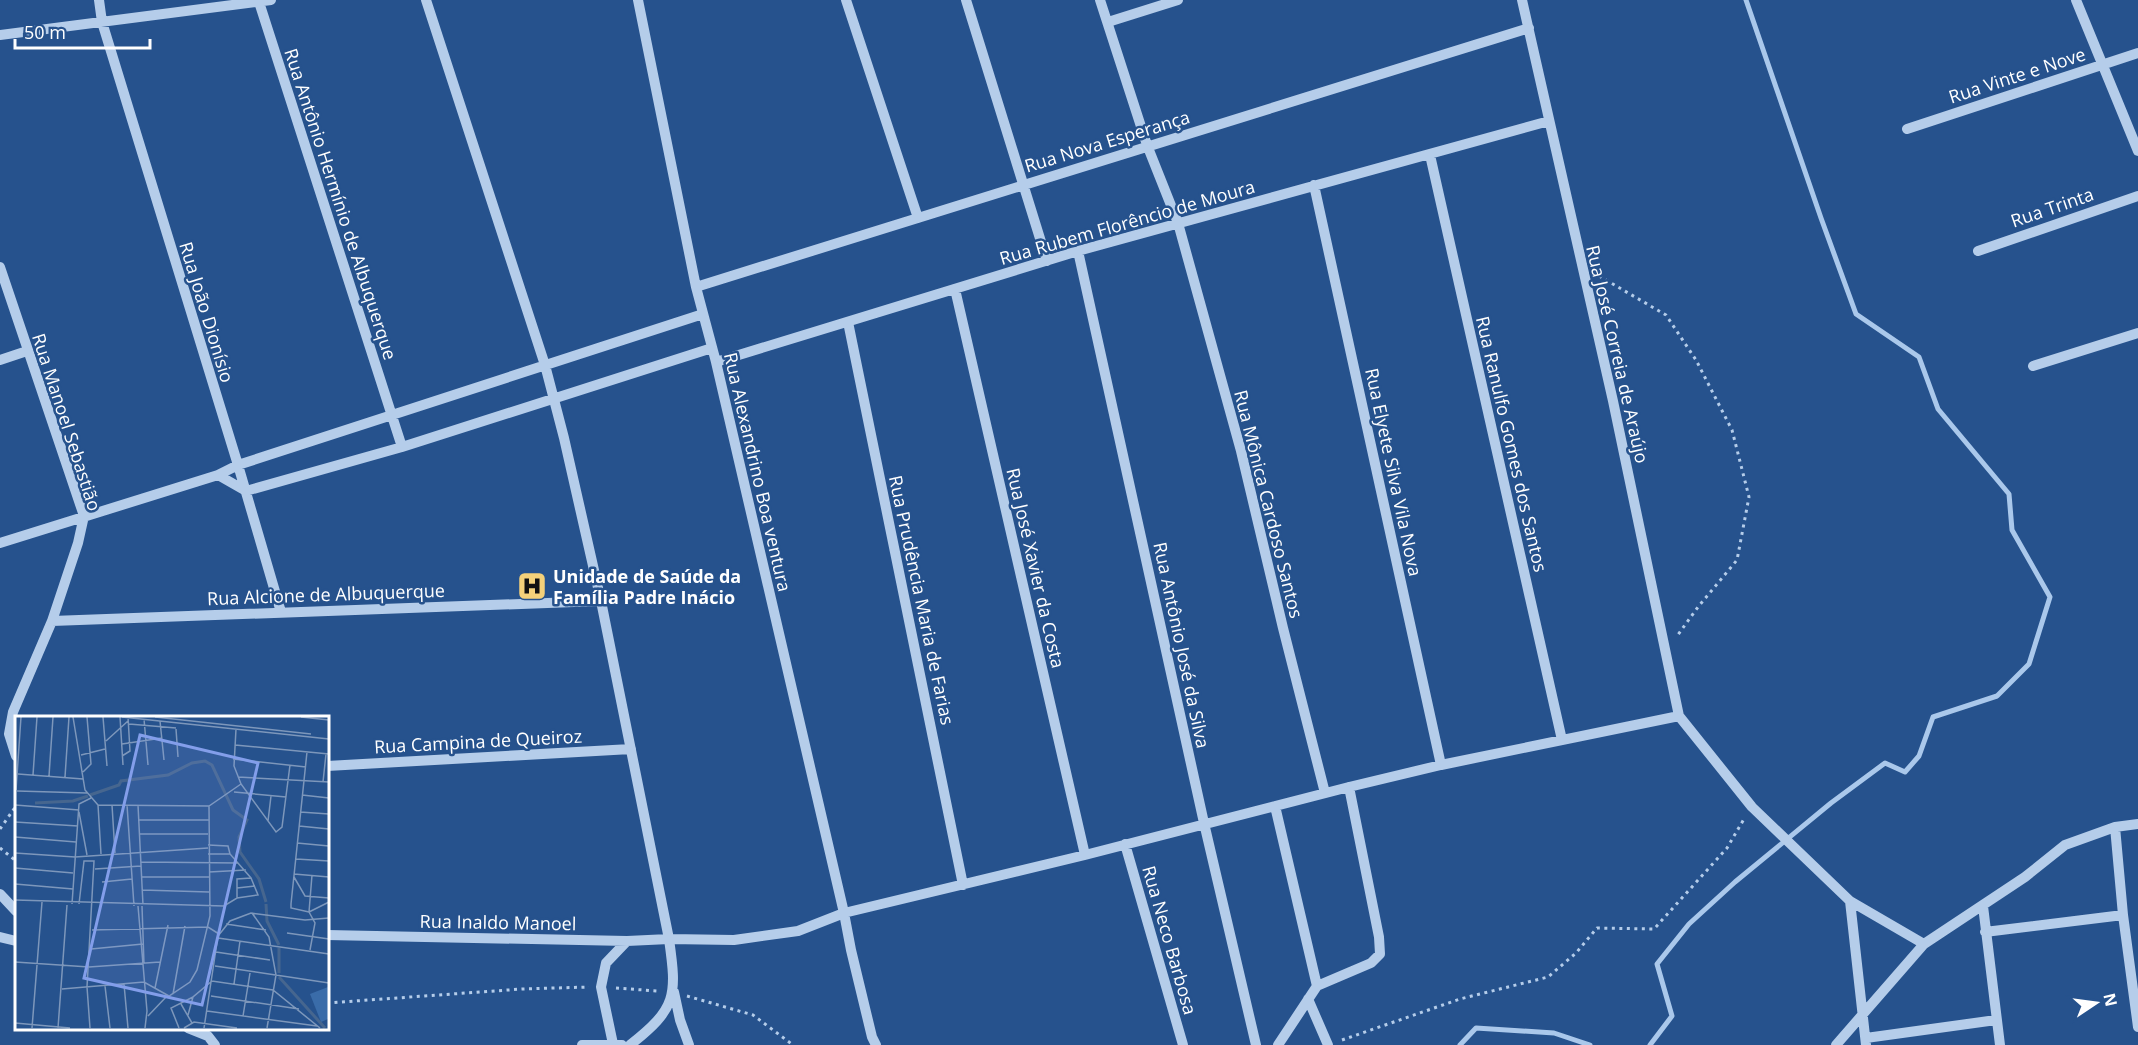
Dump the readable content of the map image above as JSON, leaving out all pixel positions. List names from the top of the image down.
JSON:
{
  "streets": {
    "street": [
      "Rua Vinte e Nove",
      "Rua Nova Esperança",
      "Rua Antônio Hermínio de Albuquerque",
      "Rua Trinta",
      "Rua Rubem Florêncio de Moura",
      "Rua João Dionísio",
      "Rua José Correia de Araújo",
      "Rua Manoel Sebastião",
      "Rua Ranulfo Gomes dos Santos",
      "Rua Alexandrino Boa ventura",
      "Rua Elyete Silva Vila Nova",
      "Rua Mônica Cardoso Santos",
      "Rua José Xavier da Costa",
      "Rua Alcione de Albuquerque",
      "Rua Prudência Maria de Farias",
      "Rua Antônio José da Silva",
      "Rua Campina de Queiroz",
      "Rua Inaldo Manoel",
      "Rua Neco Barbosa"
    ]
  },
  "crossings": [
    ["Rua Nova Esperança", "Rua José Correia de Araújo"],
    ["Rua Nova Esperança", "Rua Alexandrino Boa ventura"],
    ["Rua Nova Esperança", "Rua Mônica Cardoso Santos"],
    ["Rua Rubem Florêncio de Moura", "Rua José Correia de Araújo"],
    ["Rua Rubem Florêncio de Moura", "Rua Ranulfo Gomes dos Santos"],
    ["Rua Rubem Florêncio de Moura", "Rua Alexandrino Boa ventura"],
    ["Rua Rubem Florêncio de Moura", "Rua Elyete Silva Vila Nova"],
    ["Rua Rubem Florêncio de Moura", "Rua Mônica Cardoso Santos"],
    ["Rua Rubem Florêncio de Moura", "Rua José Xavier da Costa"],
    ["Rua Rubem Florêncio de Moura", "Rua Prudência Maria de Farias"],
    ["Rua Rubem Florêncio de Moura", "Rua Antônio José da Silva"],
    ["Rua João Dionísio", "Rua Alcione de Albuquerque"],
    ["Rua José Correia de Araújo", "Rua Inaldo Manoel"],
    ["Rua Manoel Sebastião", "Rua Alcione de Albuquerque"],
    ["Rua Ranulfo Gomes dos Santos", "Rua Inaldo Manoel"],
    ["Rua Alexandrino Boa ventura", "Rua Inaldo Manoel"],
    ["Rua Elyete Silva Vila Nova", "Rua Inaldo Manoel"],
    ["Rua Mônica Cardoso Santos", "Rua Inaldo Manoel"],
    ["Rua José Xavier da Costa", "Rua Inaldo Manoel"],
    ["Rua Prudência Maria de Farias", "Rua Inaldo Manoel"],
    ["Rua Antônio José da Silva", "Rua Inaldo Manoel"],
    ["Rua Inaldo Manoel", "Rua Neco Barbosa"]
  ],
  "places": {
    "hospital": ["Unidade de Saúde da Família Padre Inácio"]
  },
  "scale_bar": "50 m",
  "north": "right"
}
